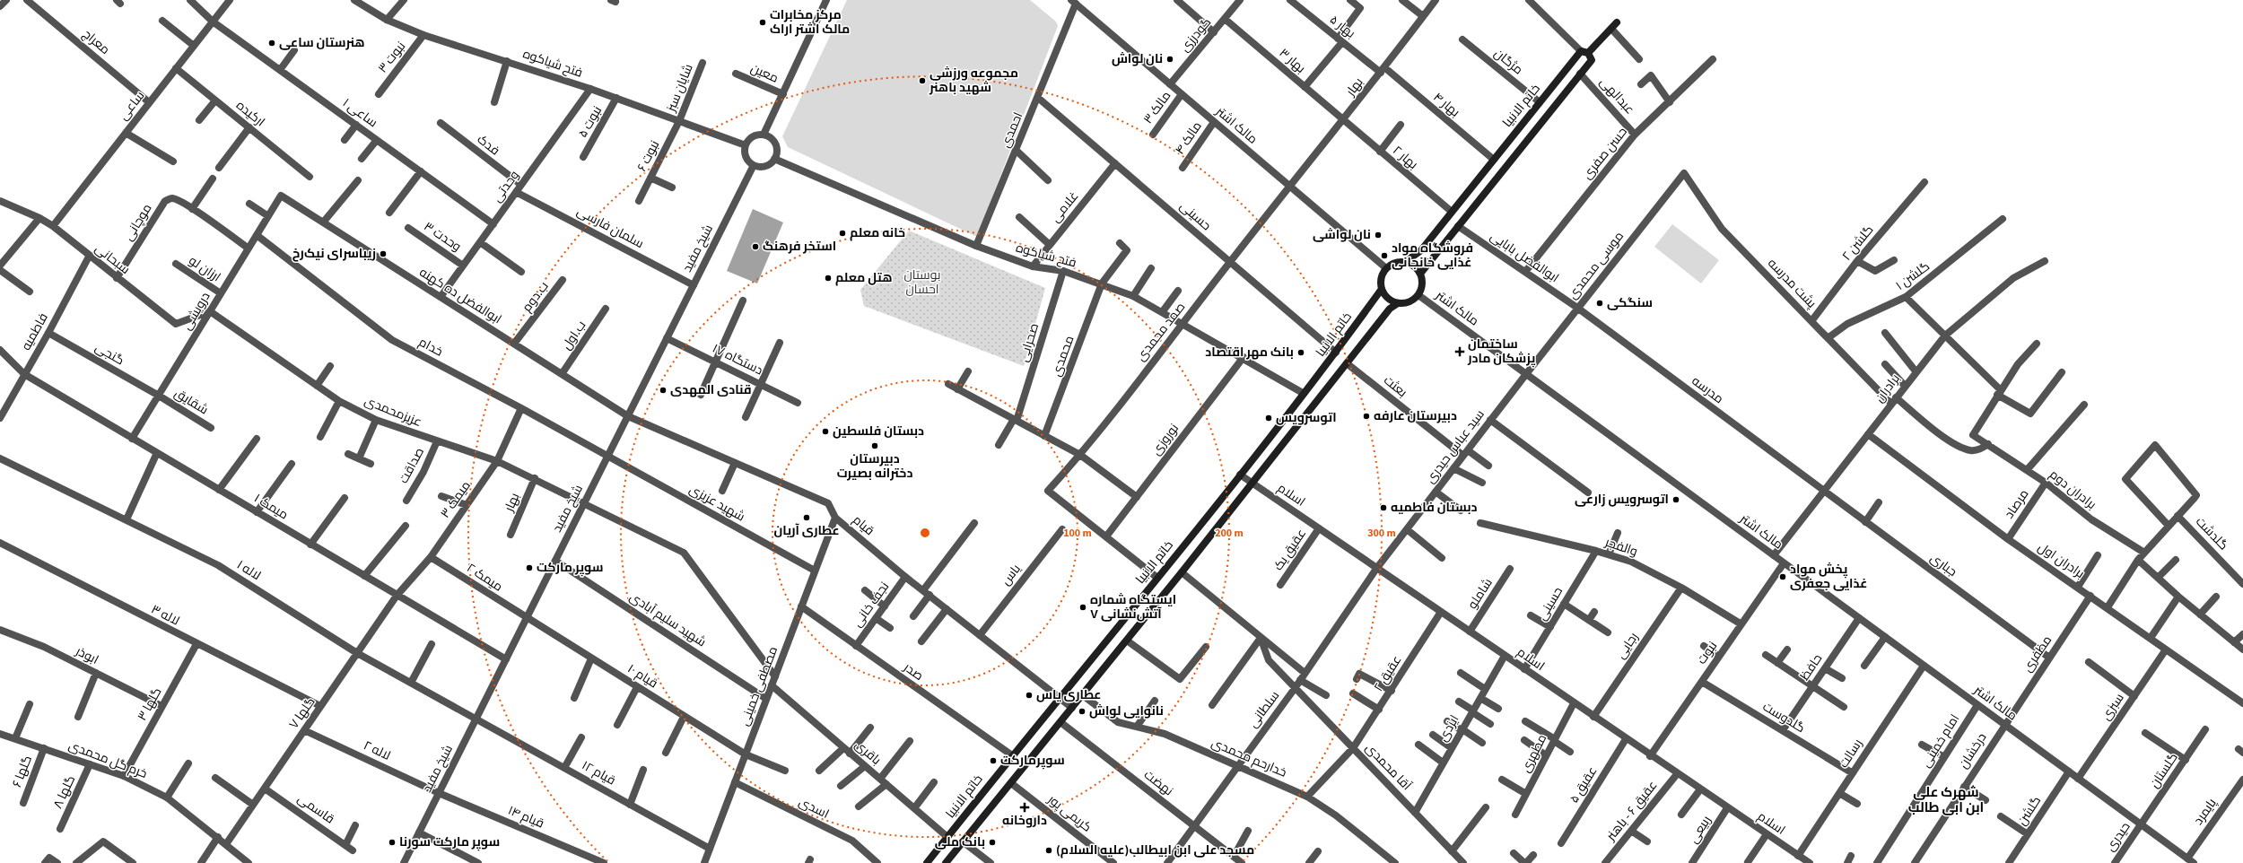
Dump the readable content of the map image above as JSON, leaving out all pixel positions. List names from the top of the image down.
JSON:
{
  "streets": {
    "main road": ["خاتم الانبیا"],
    "street": [
      "بهار ۵",
      "گودرزی",
      "معراج",
      "نبوت ۳",
      "بهار ۳",
      "مژگان",
      "فتح شیاکوه",
      "معین",
      "بهار",
      "شایان سبز",
      "عبدالهی",
      "بهار ۴",
      "ساعی",
      "مالک ۳",
      "ساعی ۱",
      "ارکیده",
      "نبوت ۵",
      "مالک اشتر",
      "احمدی",
      "مالک ۴",
      "فدک",
      "حسن صفری",
      "نبوت ۶",
      "بهار ۲",
      "وحدتی",
      "غلامی",
      "حسینی",
      "موچانی",
      "سلمان فارسی",
      "وحدت ۳",
      "گلشن ۲",
      "شیخ مفید",
      "ابوالفضل بابایی",
      "سبحانی",
      "موسی محمدی",
      "ارزان لو",
      "گلشن ۱",
      "پشت مدرسه",
      "ابوالفضل ده کهنه",
      "ب.دوم",
      "درویشی",
      "فاطمیه",
      "صمد محمدی",
      "ب.اول",
      "صحرایی",
      "خدام",
      "گنجی",
      "محمدی",
      "۱۷ دستگاه",
      "بعثت",
      "برادران",
      "مدرسه",
      "شقایق",
      "عزیزمحمدی",
      "نوروزی",
      "سید عباس حیدری",
      "صداقت",
      "برادران دوم",
      "اسلام",
      "میمک ۳",
      "شهید عزیزی",
      "مرصاد",
      "میمک ۱",
      "قیام",
      "گلدشت",
      "والفجر",
      "عقیق یک",
      "برادران اول",
      "جباری",
      "لاله ۱",
      "یاس",
      "میمک ۲",
      "شاملو",
      "نجف خانی",
      "لاله ۳",
      "شهید سلیم آبادی",
      "رجایی",
      "نبوت",
      "مظفری",
      "ابوذر",
      "حافظ",
      "صدر",
      "عقیق ۲",
      "قیام ۱۰",
      "مصطفی خمینی",
      "گلها ۳",
      "سبزی",
      "سلطانی",
      "گلها ۷",
      "گلدوست",
      "ایزدی",
      "امام خمینی",
      "لاله ۲",
      "درخشان",
      "باقری",
      "مطهری",
      "رسالت",
      "خدارحم محمدی",
      "خرم گل محمدی",
      "آقا محمدی",
      "گلستان",
      "گلها ۶",
      "قیام ۱۲",
      "نهضت",
      "عقیق ۵",
      "گلها ۸",
      "اسدی",
      "قاسمی",
      "عقیق ۶ - باهنر",
      "گلشن",
      "پایمرد",
      "کریمی پور",
      "قیام ۱۴",
      "ربیعی",
      "حیدری"
    ]
  },
  "crossings": [
    ["بهار ۵", "بهار"],
    ["بهار ۵", "بهار ۴"],
    ["گودرزی", "بهار ۳"],
    ["گودرزی", "مالک اشتر"],
    ["معراج", "ساعی"],
    ["نبوت ۳", "فتح شیاکوه"],
    ["بهار ۳", "بهار"],
    ["بهار ۳", "بهار ۲"],
    ["مژگان", "خاتم الانبیا"],
    ["فتح شیاکوه", "شایان سبز"],
    ["فتح شیاکوه", "خاتم الانبیا"],
    ["فتح شیاکوه", "نبوت ۵"],
    ["فتح شیاکوه", "احمدی"],
    ["فتح شیاکوه", "نبوت ۶"],
    ["فتح شیاکوه", "وحدتی"],
    ["فتح شیاکوه", "غلامی"],
    ["فتح شیاکوه", "شیخ مفید"],
    ["فتح شیاکوه", "صمد محمدی"],
    ["فتح شیاکوه", "صحرایی"],
    ["فتح شیاکوه", "محمدی"],
    ["فتح شیاکوه", "نوروزی"],
    ["بهار", "بهار ۴"],
    ["بهار", "مالک اشتر"],
    ["بهار", "بهار ۲"],
    ["بهار", "صمد محمدی"],
    ["بهار", "عزیزمحمدی"],
    ["شایان سبز", "نبوت ۶"],
    ["عبدالهی", "خاتم الانبیا"],
    ["عبدالهی", "حسن صفری"],
    ["بهار ۴", "خاتم الانبیا"],
    ["ساعی", "ساعی ۱"],
    ["ساعی", "ارکیده"],
    ["ساعی", "سبحانی"],
    ["خاتم الانبیا", "مالک اشتر"],
    ["خاتم الانبیا", "بهار ۲"],
    ["خاتم الانبیا", "حسینی"],
    ["خاتم الانبیا", "ابوالفضل بابایی"],
    ["خاتم الانبیا", "اسلام"],
    ["خاتم الانبیا", "قیام"],
    ["خاتم الانبیا", "صدر"],
    ["خاتم الانبیا", "باقری"],
    ["مالک ۳", "مالک اشتر"],
    ["ساعی ۱", "وحدتی"],
    ["مالک اشتر", "احمدی"],
    ["مالک اشتر", "مالک ۴"],
    ["مالک اشتر", "موسی محمدی"],
    ["مالک اشتر", "صمد محمدی"],
    ["مالک اشتر", "برادران"],
    ["مالک اشتر", "سید عباس حیدری"],
    ["مالک اشتر", "نبوت"],
    ["مالک اشتر", "مظفری"],
    ["مالک اشتر", "حافظ"],
    ["مالک اشتر", "سبزی"],
    ["مالک اشتر", "امام خمینی"],
    ["مالک اشتر", "درخشان"],
    ["مالک اشتر", "رسالت"],
    ["مالک اشتر", "گلستان"],
    ["مالک اشتر", "گلشن"],
    ["مالک اشتر", "پایمرد"],
    ["مالک اشتر", "حیدری"],
    ["احمدی", "حسینی"],
    ["فدک", "وحدتی"],
    ["حسن صفری", "ابوالفضل بابایی"],
    ["وحدتی", "سلمان فارسی"],
    ["وحدتی", "وحدت ۳"],
    ["وحدتی", "ابوالفضل ده کهنه"],
    ["غلامی", "حسینی"],
    ["حسینی", "صمد محمدی"],
    ["حسینی", "اسلام"],
    ["حسینی", "والفجر"],
    ["موچانی", "سبحانی"],
    ["سلمان فارسی", "شیخ مفید"],
    ["گلشن ۲", "پشت مدرسه"],
    ["شیخ مفید", "ابوالفضل ده کهنه"],
    ["شیخ مفید", "خدام"],
    ["شیخ مفید", "۱۷ دستگاه"],
    ["شیخ مفید", "عزیزمحمدی"],
    ["شیخ مفید", "شهید عزیزی"],
    ["شیخ مفید", "میمک ۱"],
    ["شیخ مفید", "قیام"],
    ["شیخ مفید", "لاله ۱"],
    ["شیخ مفید", "میمک ۲"],
    ["شیخ مفید", "شهید سلیم آبادی"],
    ["شیخ مفید", "قیام ۱۰"],
    ["شیخ مفید", "لاله ۲"],
    ["شیخ مفید", "قیام ۱۲"],
    ["شیخ مفید", "قیام ۱۴"],
    ["ابوالفضل بابایی", "موسی محمدی"],
    ["ابوالفضل بابایی", "مدرسه"],
    ["سبحانی", "درویشی"],
    ["سبحانی", "فاطمیه"],
    ["سبحانی", "عزیزمحمدی"],
    ["موسی محمدی", "پشت مدرسه"],
    ["موسی محمدی", "مدرسه"],
    ["موسی محمدی", "سید عباس حیدری"],
    ["ارزان لو", "درویشی"],
    ["گلشن ۱", "پشت مدرسه"],
    ["پشت مدرسه", "برادران"],
    ["ابوالفضل ده کهنه", "ب.دوم"],
    ["ابوالفضل ده کهنه", "درویشی"],
    ["ابوالفضل ده کهنه", "ب.اول"],
    ["ابوالفضل ده کهنه", "قیام"],
    ["درویشی", "خدام"],
    ["درویشی", "گنجی"],
    ["درویشی", "شقایق"],
    ["درویشی", "عزیزمحمدی"],
    ["درویشی", "میمک ۱"],
    ["فاطمیه", "گنجی"],
    ["فاطمیه", "میمک ۱"],
    ["صمد محمدی", "نوروزی"],
    ["خدام", "میمک ۳"],
    ["خدام", "شهید عزیزی"],
    ["گنجی", "شقایق"],
    ["بعثت", "سید عباس حیدری"],
    ["برادران", "مدرسه"],
    ["برادران", "برادران اول"],
    ["برادران", "جباری"],
    ["مدرسه", "جباری"],
    ["عزیزمحمدی", "صداقت"],
    ["عزیزمحمدی", "میمک ۳"],
    ["عزیزمحمدی", "مصطفی خمینی"],
    ["سید عباس حیدری", "اسلام"],
    ["سید عباس حیدری", "سلطانی"],
    ["برادران دوم", "مرصاد"],
    ["اسلام", "عقیق یک"],
    ["اسلام", "شاملو"],
    ["اسلام", "رجایی"],
    ["اسلام", "نبوت"],
    ["اسلام", "عقیق ۲"],
    ["اسلام", "سلطانی"],
    ["اسلام", "ایزدی"],
    ["اسلام", "مطهری"],
    ["اسلام", "رسالت"],
    ["اسلام", "عقیق ۵"],
    ["اسلام", "عقیق ۶ - باهنر"],
    ["اسلام", "ربیعی"],
    ["میمک ۳", "میمک ۱"],
    ["میمک ۳", "میمک ۲"],
    ["میمک ۳", "گلها ۷"],
    ["شهید عزیزی", "مصطفی خمینی"],
    ["مرصاد", "برادران اول"],
    ["میمک ۱", "گلها ۷"],
    ["قیام", "یاس"],
    ["قیام", "نجف خانی"],
    ["قیام", "مصطفی خمینی"],
    ["والفجر", "رجایی"],
    ["والفجر", "نبوت"],
    ["برادران اول", "مظفری"],
    ["برادران اول", "سبزی"],
    ["جباری", "مظفری"],
    ["لاله ۱", "گلها ۷"],
    ["لاله ۱", "قیام ۱۲"],
    ["میمک ۲", "قیام ۱۰"],
    ["نجف خانی", "صدر"],
    ["لاله ۳", "گلها ۳"],
    ["لاله ۳", "گلها ۷"],
    ["شهید سلیم آبادی", "مصطفی خمینی"],
    ["نبوت", "گلدوست"],
    ["مظفری", "درخشان"],
    ["ابوذر", "گلها ۳"],
    ["حافظ", "گلدوست"],
    ["صدر", "مصطفی خمینی"],
    ["عقیق ۲", "خدارحم محمدی"],
    ["عقیق ۲", "آقا محمدی"],
    ["قیام ۱۰", "مصطفی خمینی"],
    ["مصطفی خمینی", "باقری"],
    ["مصطفی خمینی", "قیام ۱۲"],
    ["مصطفی خمینی", "اسدی"],
    ["گلها ۳", "خرم گل محمدی"],
    ["سلطانی", "خدارحم محمدی"],
    ["سلطانی", "آقا محمدی"],
    ["سلطانی", "نهضت"],
    ["گلها ۷", "لاله ۲"],
    ["گلها ۷", "خرم گل محمدی"],
    ["گلها ۷", "قاسمی"],
    ["گلدوست", "رسالت"],
    ["ایزدی", "آقا محمدی"],
    ["لاله ۲", "قیام ۱۴"],
    ["خرم گل محمدی", "گلها ۶"],
    ["خرم گل محمدی", "گلها ۸"],
    ["گلستان", "حیدری"]
  ],
  "districts": ["شهرک علی ابن ابی طالب"],
  "parks": ["بوستان احسان"],
  "places": {
    "other": [
      "مرکز مخابرات مالک اشتر اراک",
      "هنرستان ساعی",
      "نان لواش",
      "مجموعه ورزشی شهید باهنر",
      "خانه معلم",
      "نان لواشی",
      "استخر فرهنگ",
      "زیباسرای نیک‌رخ",
      "فروشگاه مواد غذایی خانجانی",
      "هتل معلم",
      "سنگکی",
      "بانک مهر اقتصاد",
      "قنادی المهدی",
      "دبیرستان عارفه",
      "اتوسرویس",
      "دبستان فلسطین",
      "دبیرستان دخترانه بصیرت",
      "اتوسرویس زارعی",
      "دبستان فاطمیه",
      "عطاری آریان",
      "سوپر مارکت",
      "پخش مواد غذایی جعفری",
      "ایستگاه شماره ۷ آتش‌نشانی",
      "عطاری یاس",
      "نانوایی لواش",
      "سوپرمارکت",
      "سوپر مارکت سورنا",
      "بانک ملی",
      "مسجد علی ابن ابیطالب(علیه السلام)"
    ],
    "health": ["ساختمان پزشکان مادر", "داروخانه"]
  },
  "rings": ["100 m", "200 m", "300 m"]
}
